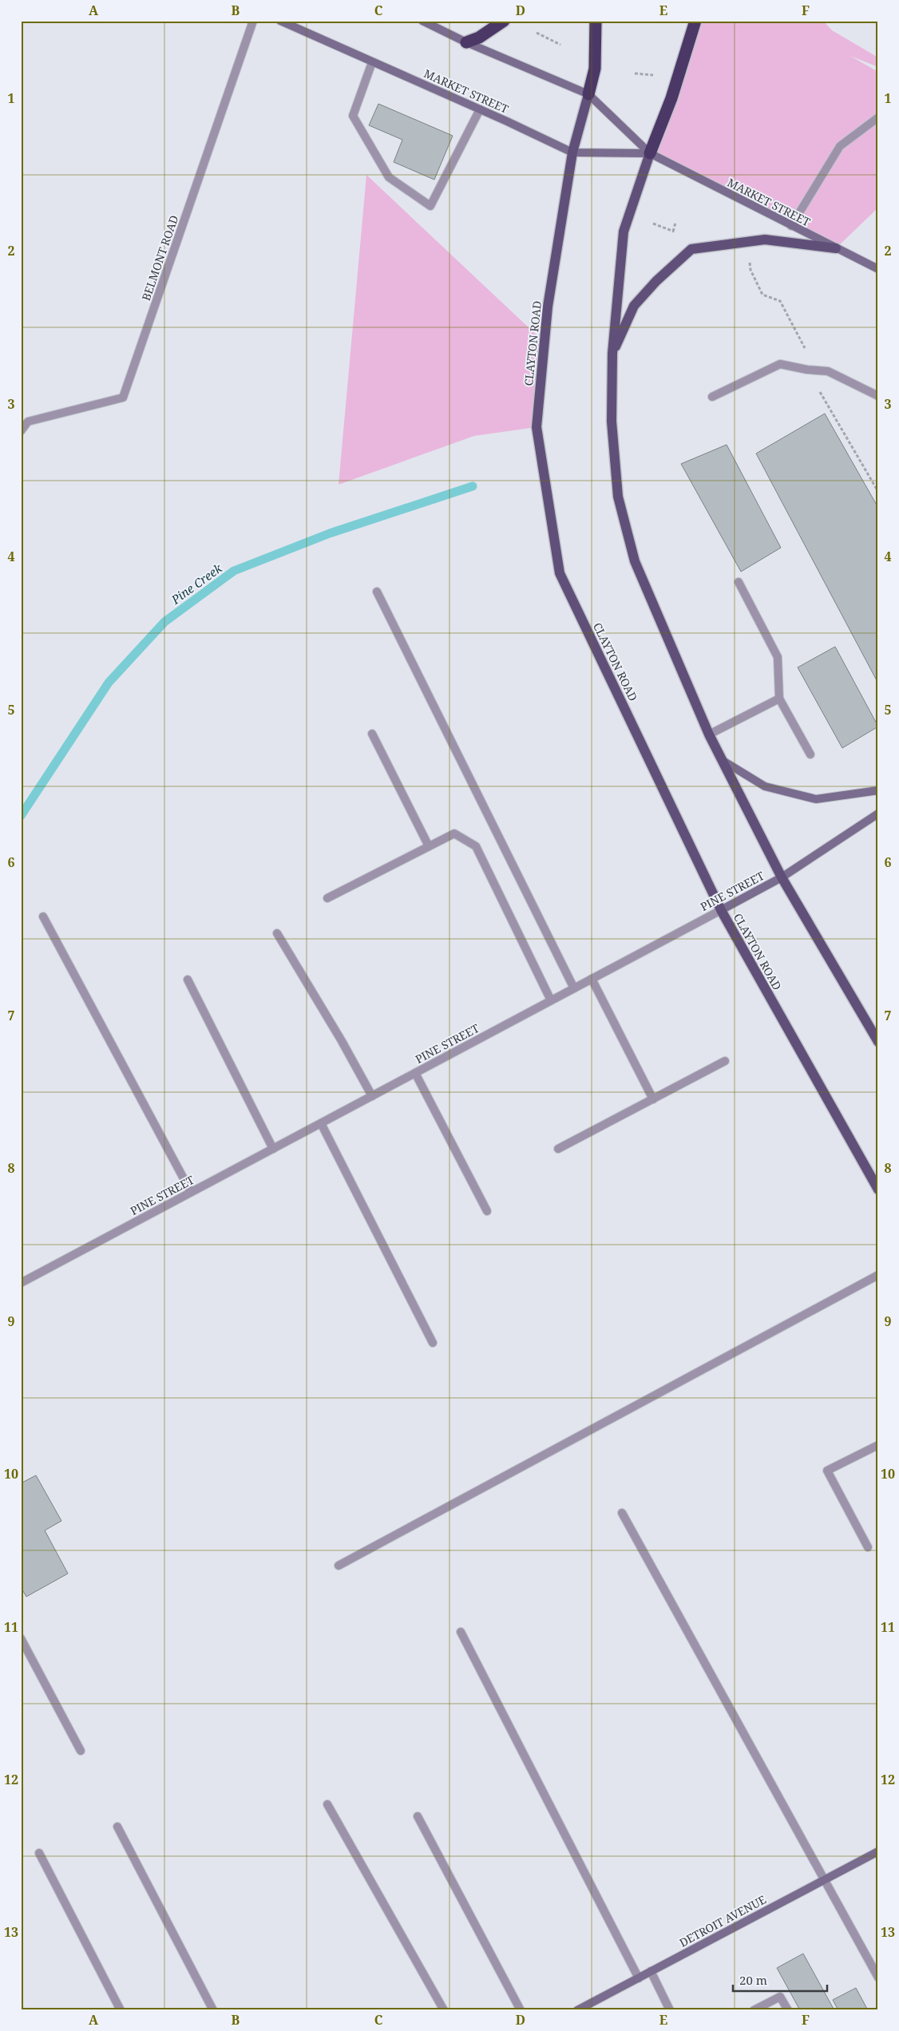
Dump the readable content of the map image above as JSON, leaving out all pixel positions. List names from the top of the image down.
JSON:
{
  "streets": {
    "main road": ["CLAYTON ROAD"],
    "street": [
      "MARKET STREET",
      "BELMONT ROAD",
      "PINE STREET",
      "DETROIT AVENUE"
    ]
  },
  "crossings": [
    ["MARKET STREET", "CLAYTON ROAD"],
    ["CLAYTON ROAD", "PINE STREET"]
  ],
  "water": ["Pine Creek"],
  "scale_bar": "20 m",
  "grid": {
    "columns": [
      "A",
      "B",
      "C",
      "D",
      "E",
      "F"
    ],
    "rows": [
      "1",
      "2",
      "3",
      "4",
      "5",
      "6",
      "7",
      "8",
      "9",
      "10",
      "11",
      "12",
      "13"
    ]
  }
}
